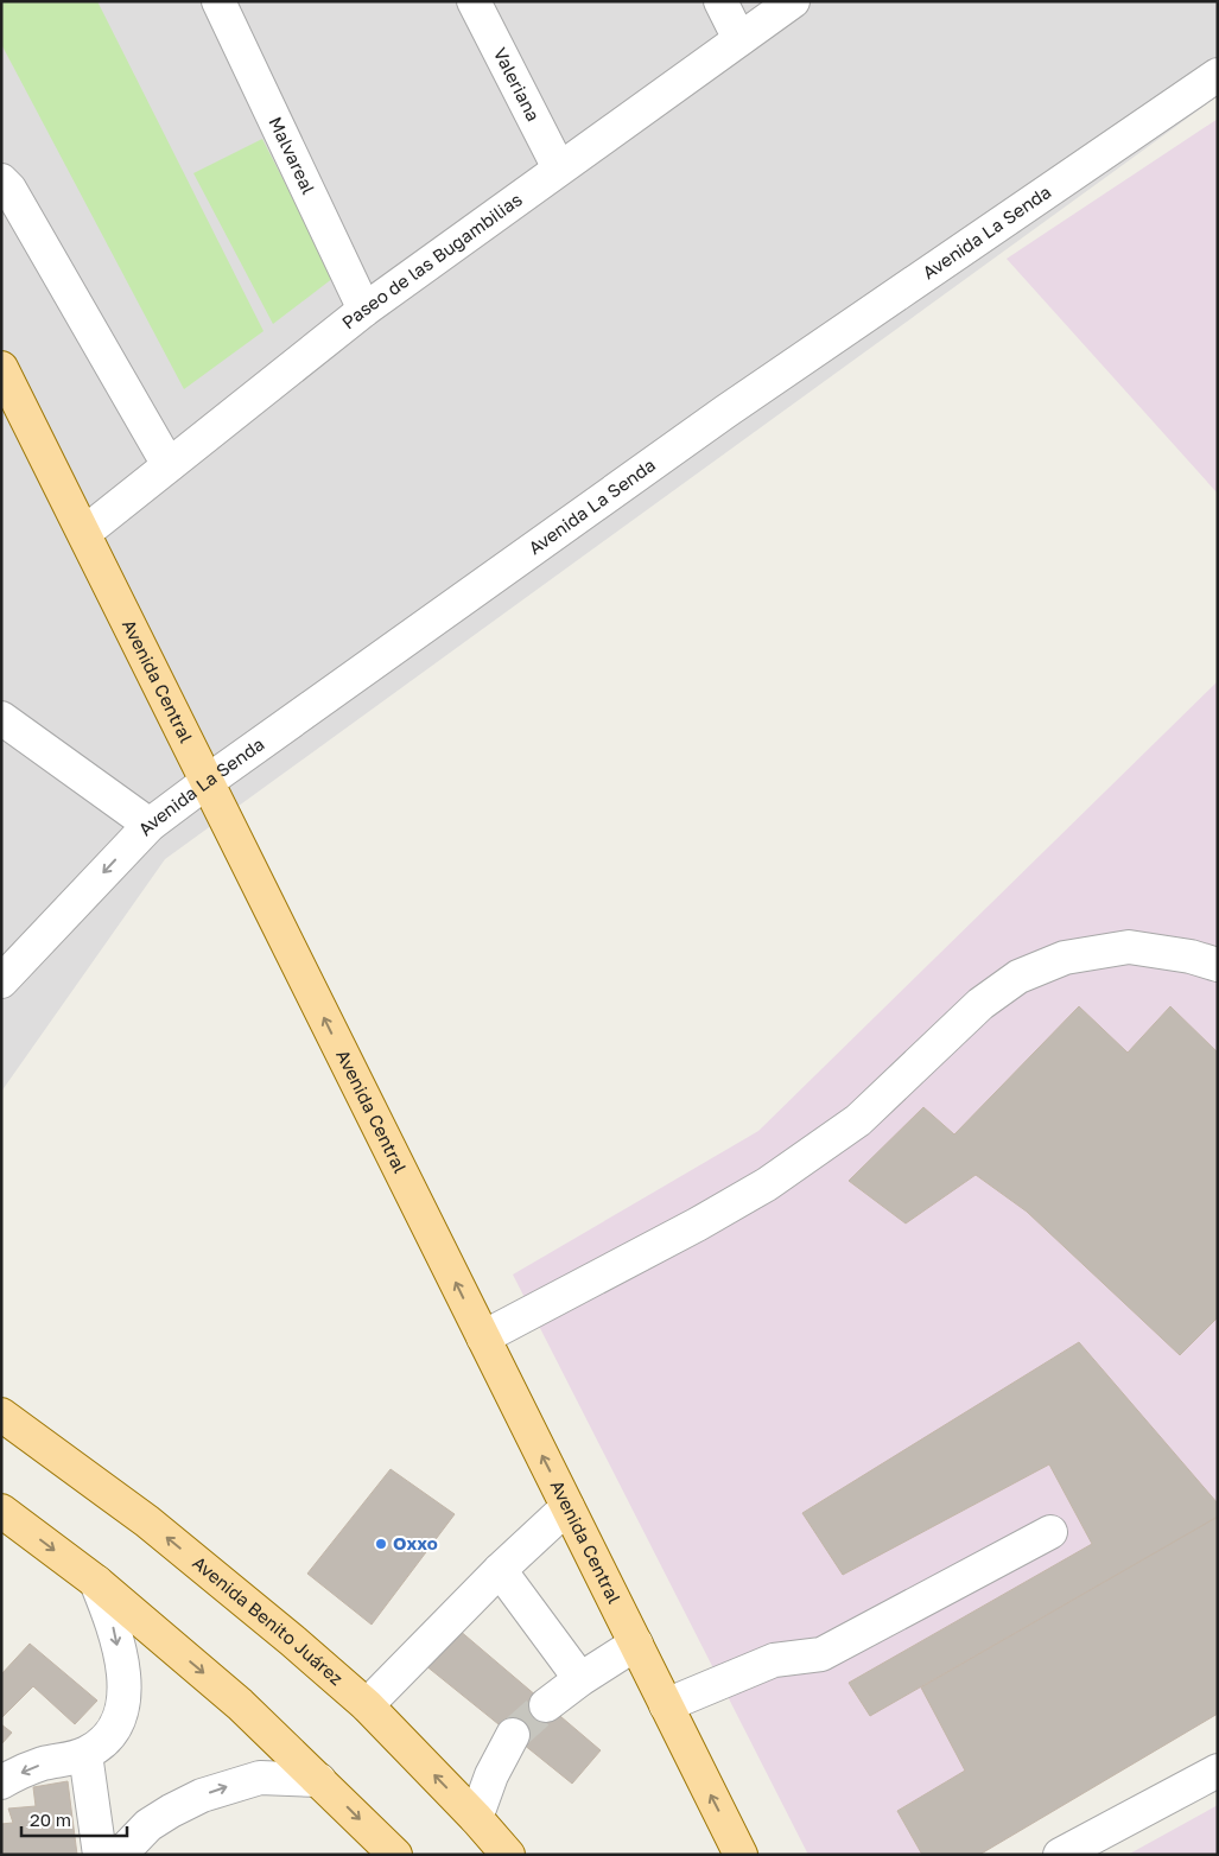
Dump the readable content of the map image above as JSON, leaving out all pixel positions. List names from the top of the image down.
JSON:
{
  "streets": {
    "main road": ["Avenida Central", "Avenida Benito Juárez"],
    "street": [
      "Valeriana",
      "Malvareal",
      "Avenida La Senda",
      "Paseo de las Bugambilias"
    ]
  },
  "crossings": [
    ["Valeriana", "Paseo de las Bugambilias"],
    ["Malvareal", "Paseo de las Bugambilias"],
    ["Avenida La Senda", "Avenida Central"],
    ["Paseo de las Bugambilias", "Avenida Central"]
  ],
  "one_way": ["Avenida Central"],
  "places": ["Oxxo"],
  "scale_bar": "20 m"
}
